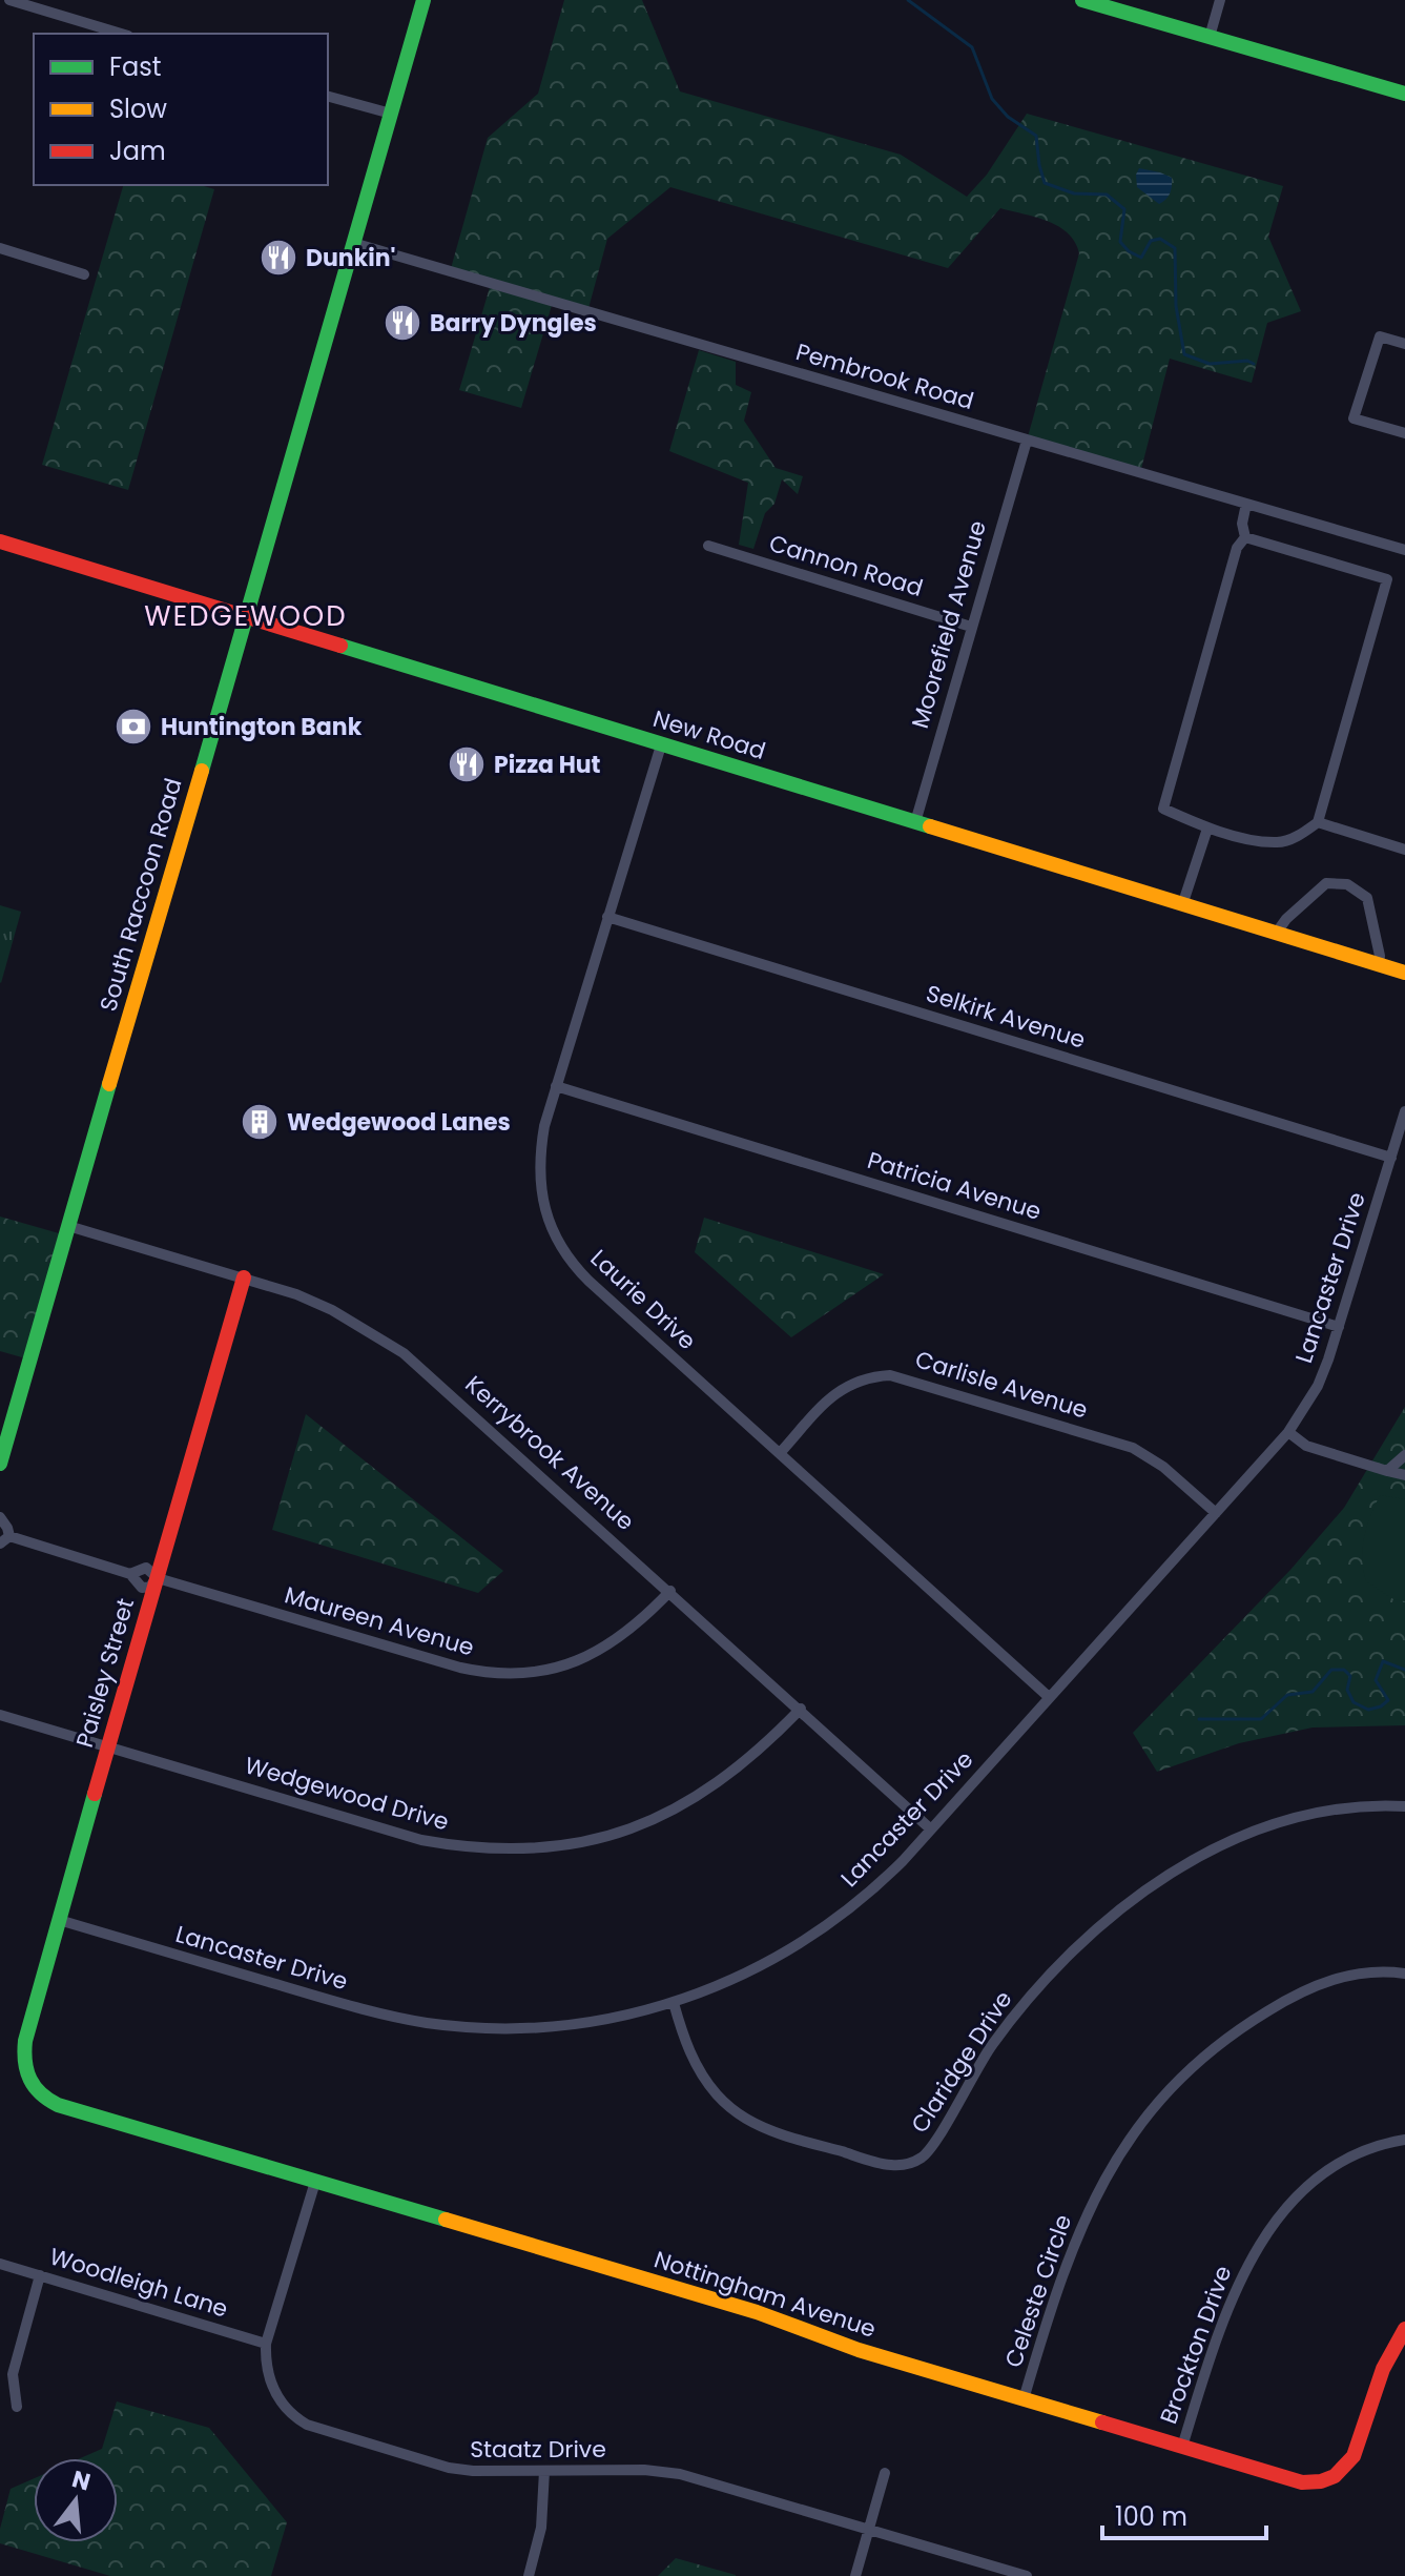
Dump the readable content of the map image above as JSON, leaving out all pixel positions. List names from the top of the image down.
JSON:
{
  "streets": {
    "street": [
      "Pembrook Road",
      "Cannon Road",
      "Moorefield Avenue",
      "New Road",
      "South Raccoon Road",
      "Selkirk Avenue",
      "Patricia Avenue",
      "Lancaster Drive",
      "Laurie Drive",
      "Carlisle Avenue",
      "Kerrybrook Avenue",
      "Maureen Avenue",
      "Paisley Street",
      "Wedgewood Drive",
      "Claridge Drive",
      "Woodleigh Lane",
      "Celeste Circle",
      "Nottingham Avenue",
      "Brockton Drive",
      "Staatz Drive"
    ]
  },
  "crossings": [
    ["Pembrook Road", "Moorefield Avenue"],
    ["Pembrook Road", "South Raccoon Road"],
    ["Cannon Road", "Moorefield Avenue"],
    ["Moorefield Avenue", "New Road"],
    ["New Road", "South Raccoon Road"],
    ["New Road", "Laurie Drive"],
    ["South Raccoon Road", "Kerrybrook Avenue"],
    ["Selkirk Avenue", "Lancaster Drive"],
    ["Selkirk Avenue", "Laurie Drive"],
    ["Patricia Avenue", "Lancaster Drive"],
    ["Patricia Avenue", "Laurie Drive"],
    ["Lancaster Drive", "Laurie Drive"],
    ["Lancaster Drive", "Carlisle Avenue"],
    ["Lancaster Drive", "Kerrybrook Avenue"],
    ["Lancaster Drive", "Paisley Street"],
    ["Lancaster Drive", "Claridge Drive"],
    ["Laurie Drive", "Carlisle Avenue"],
    ["Kerrybrook Avenue", "Maureen Avenue"],
    ["Kerrybrook Avenue", "Paisley Street"],
    ["Kerrybrook Avenue", "Wedgewood Drive"],
    ["Maureen Avenue", "Paisley Street"],
    ["Paisley Street", "Wedgewood Drive"],
    ["Paisley Street", "Nottingham Avenue"],
    ["Woodleigh Lane", "Staatz Drive"],
    ["Celeste Circle", "Nottingham Avenue"],
    ["Nottingham Avenue", "Brockton Drive"],
    ["Nottingham Avenue", "Staatz Drive"]
  ],
  "districts": ["WEDGEWOOD"],
  "places": {
    "restaurant": ["Dunkin'", "Barry Dyngles", "Pizza Hut"],
    "bank": ["Huntington Bank"],
    "building": ["Wedgewood Lanes"]
  },
  "legend": ["Fast", "Slow", "Jam"],
  "scale_bar": "100 m",
  "north": "top"
}
